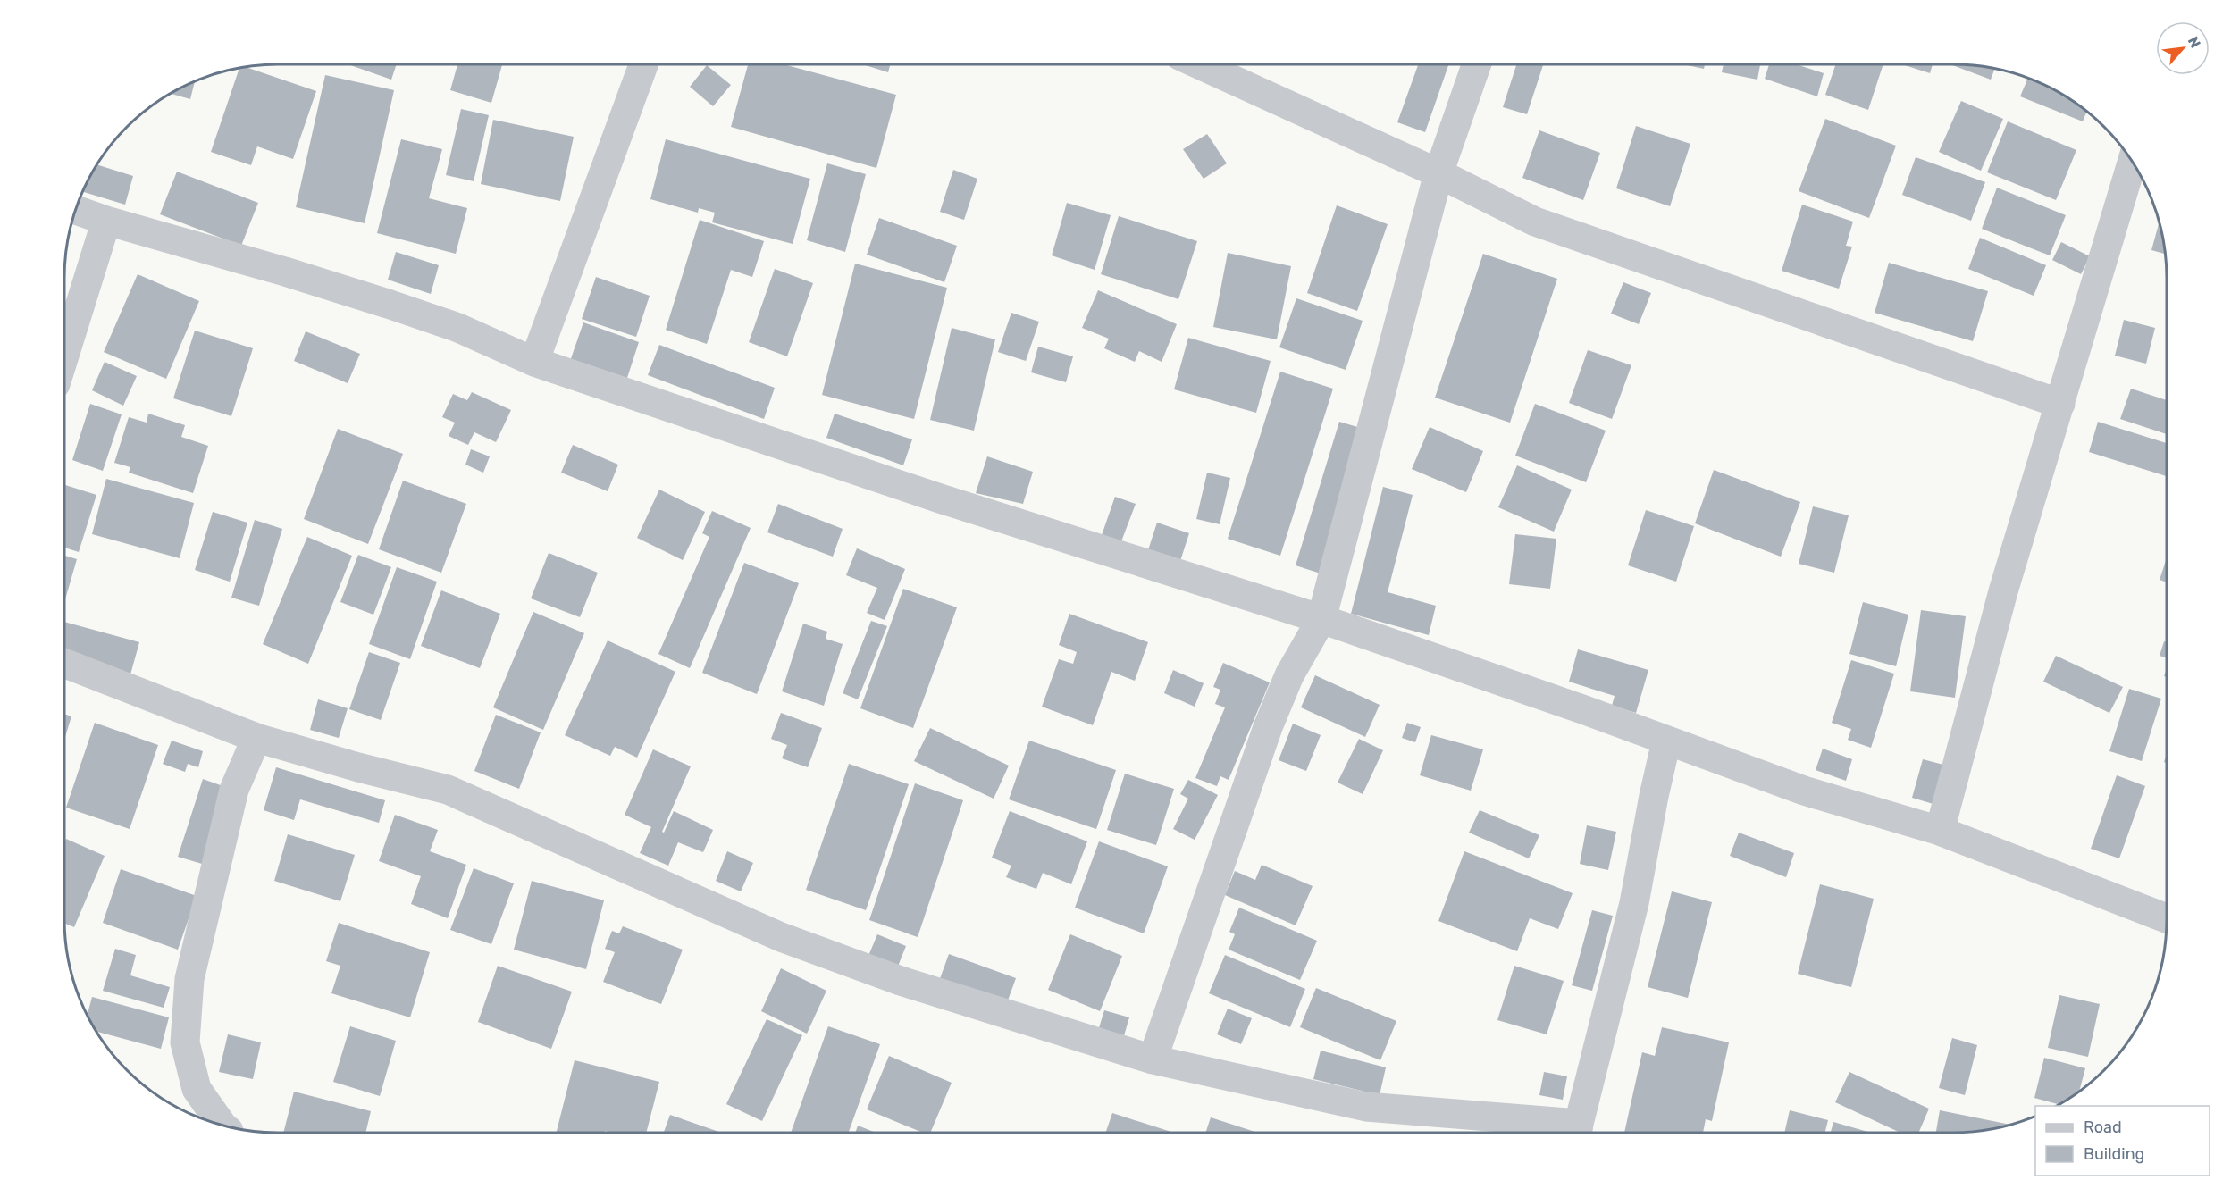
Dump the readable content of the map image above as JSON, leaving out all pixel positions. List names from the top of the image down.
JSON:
{
  "legend": ["Road", "Building"],
  "north": "top right"
}
